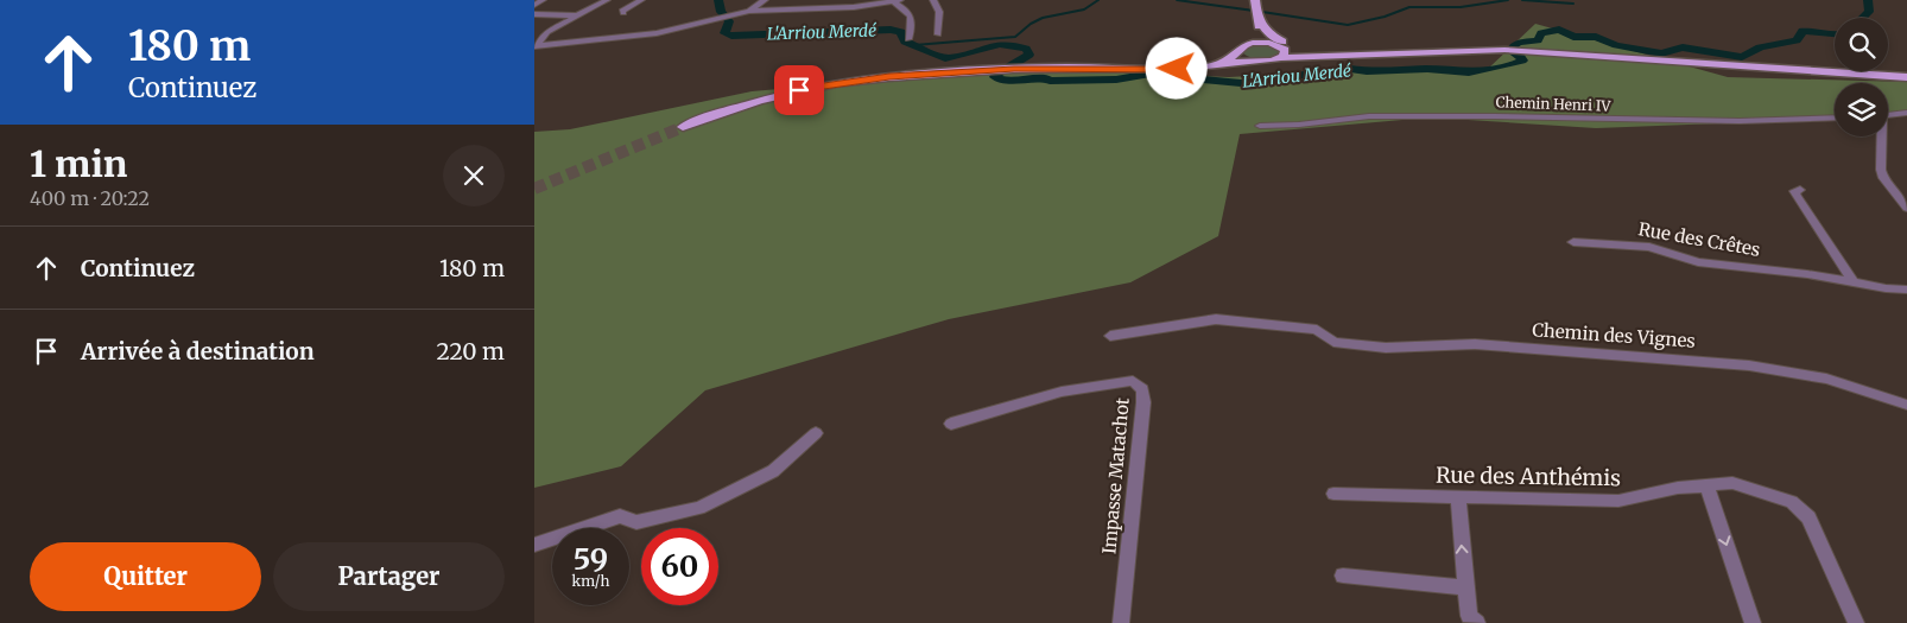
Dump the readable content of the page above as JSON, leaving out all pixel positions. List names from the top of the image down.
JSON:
{
  "streets": {
    "street": [
      "Chemin Henri IV",
      "Rue des Crêtes",
      "Chemin des Vignes",
      "Impasse Matachot",
      "Rue des Anthémis"
    ]
  },
  "water": ["L'Arriou Merdé"],
  "page": {
    "turn": ["180 m", "Continuez"],
    "heading": ["1 min", "400 m · 20:22"],
    "list": [
      {
        "name": "Continuez",
        "value": "180 m"
      },
      {
        "name": "Arrivée à destination",
        "value": "220 m"
      }
    ],
    "speed": "59 km/h",
    "limit": "60",
    "buttons": ["Quitter", "Partager"]
  }
}
